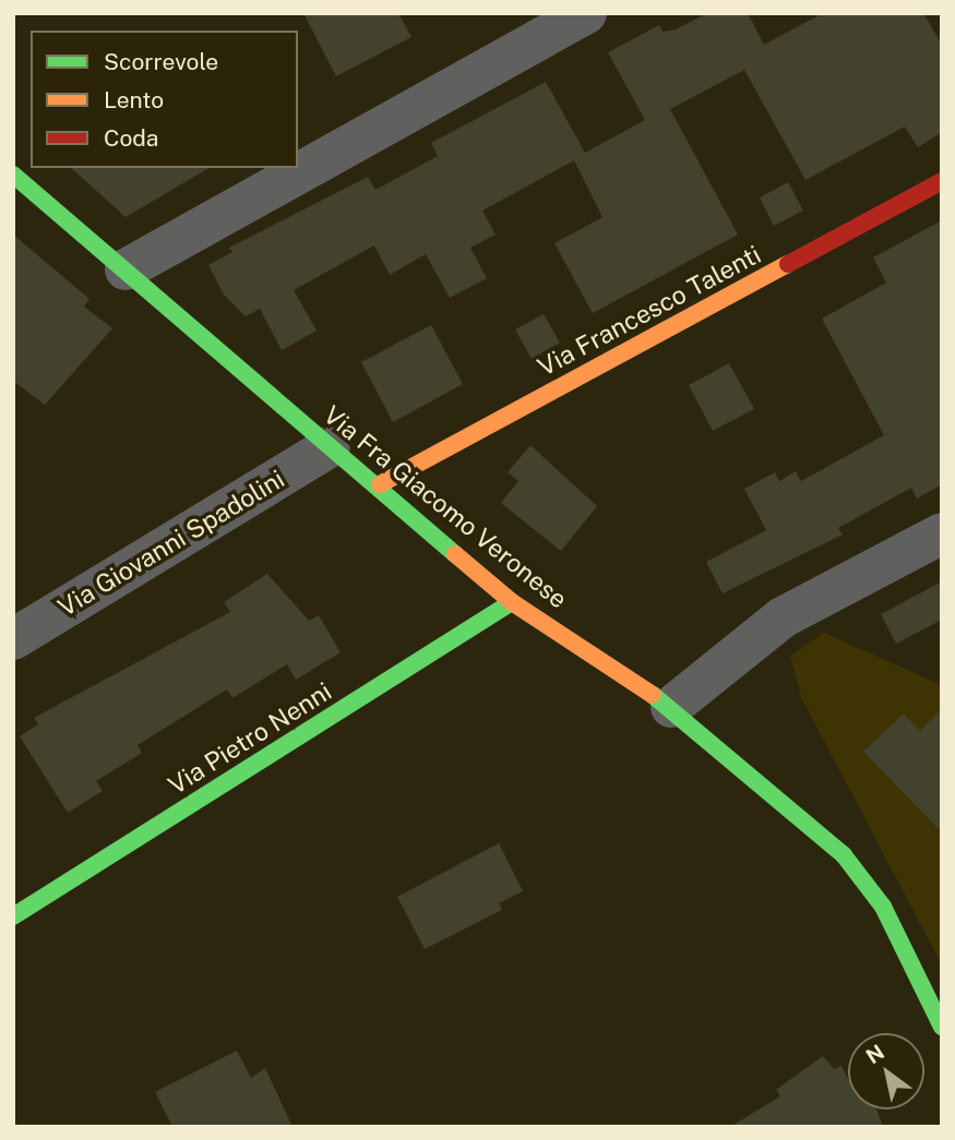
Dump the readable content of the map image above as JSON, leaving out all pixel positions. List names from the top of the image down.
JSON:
{
  "streets": {
    "street": [
      "Via Francesco Talenti",
      "Via Fra Giacomo Veronese",
      "Via Giovanni Spadolini",
      "Via Pietro Nenni"
    ]
  },
  "crossings": [
    ["Via Francesco Talenti", "Via Fra Giacomo Veronese"],
    ["Via Fra Giacomo Veronese", "Via Giovanni Spadolini"],
    ["Via Fra Giacomo Veronese", "Via Pietro Nenni"]
  ],
  "legend": ["Scorrevole", "Lento", "Coda"],
  "north": "top left"
}
